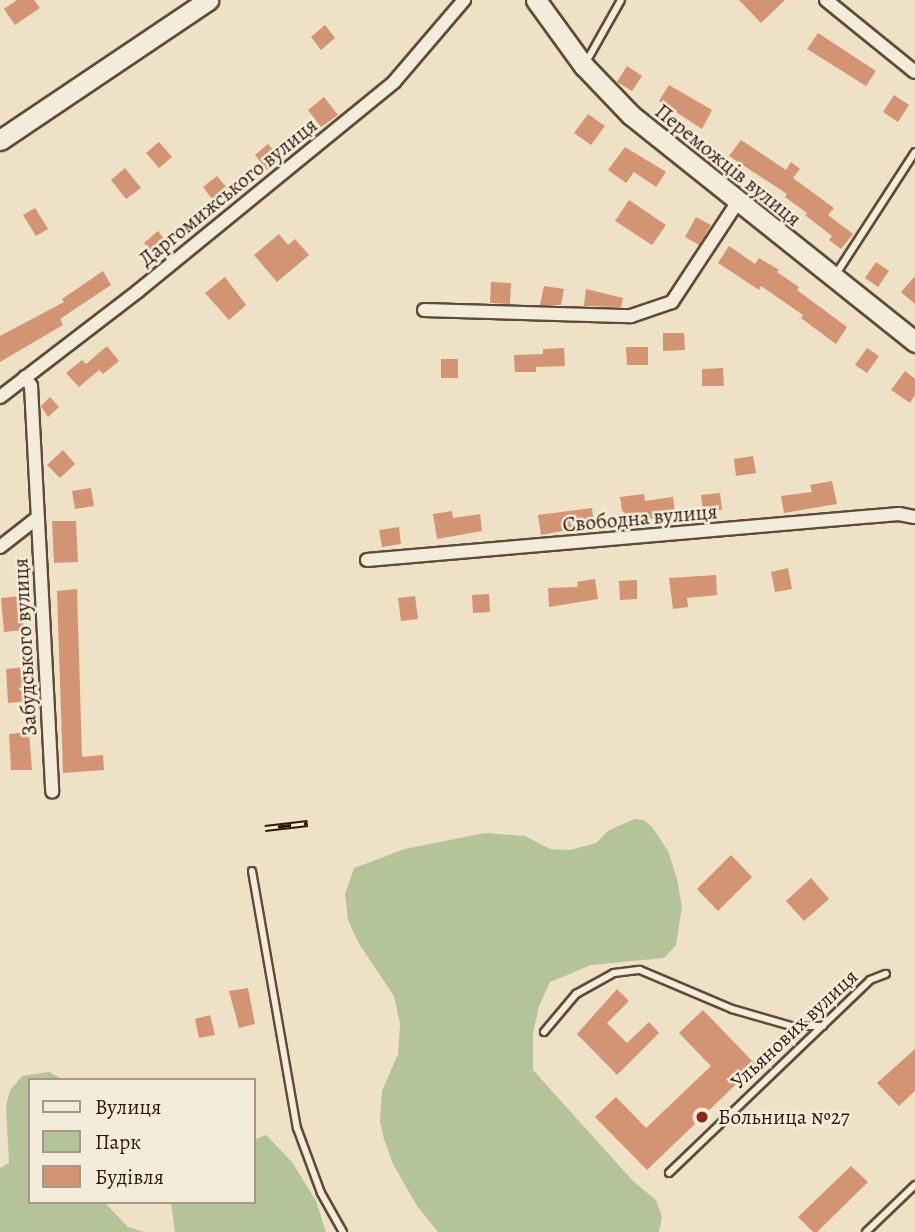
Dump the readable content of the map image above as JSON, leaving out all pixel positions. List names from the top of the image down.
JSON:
{
  "streets": {
    "main road": ["Переможців вулиця"],
    "street": ["Даргомижського вулиця", "Свободна вулиця", "Забудського вулиця"],
    "lane": ["Ульянових вулиця"]
  },
  "crossings": [
    ["Даргомижського вулиця", "Забудського вулиця"]
  ],
  "places": ["Больница №27"],
  "legend": ["Вулиця", "Парк", "Будівля"]
}
